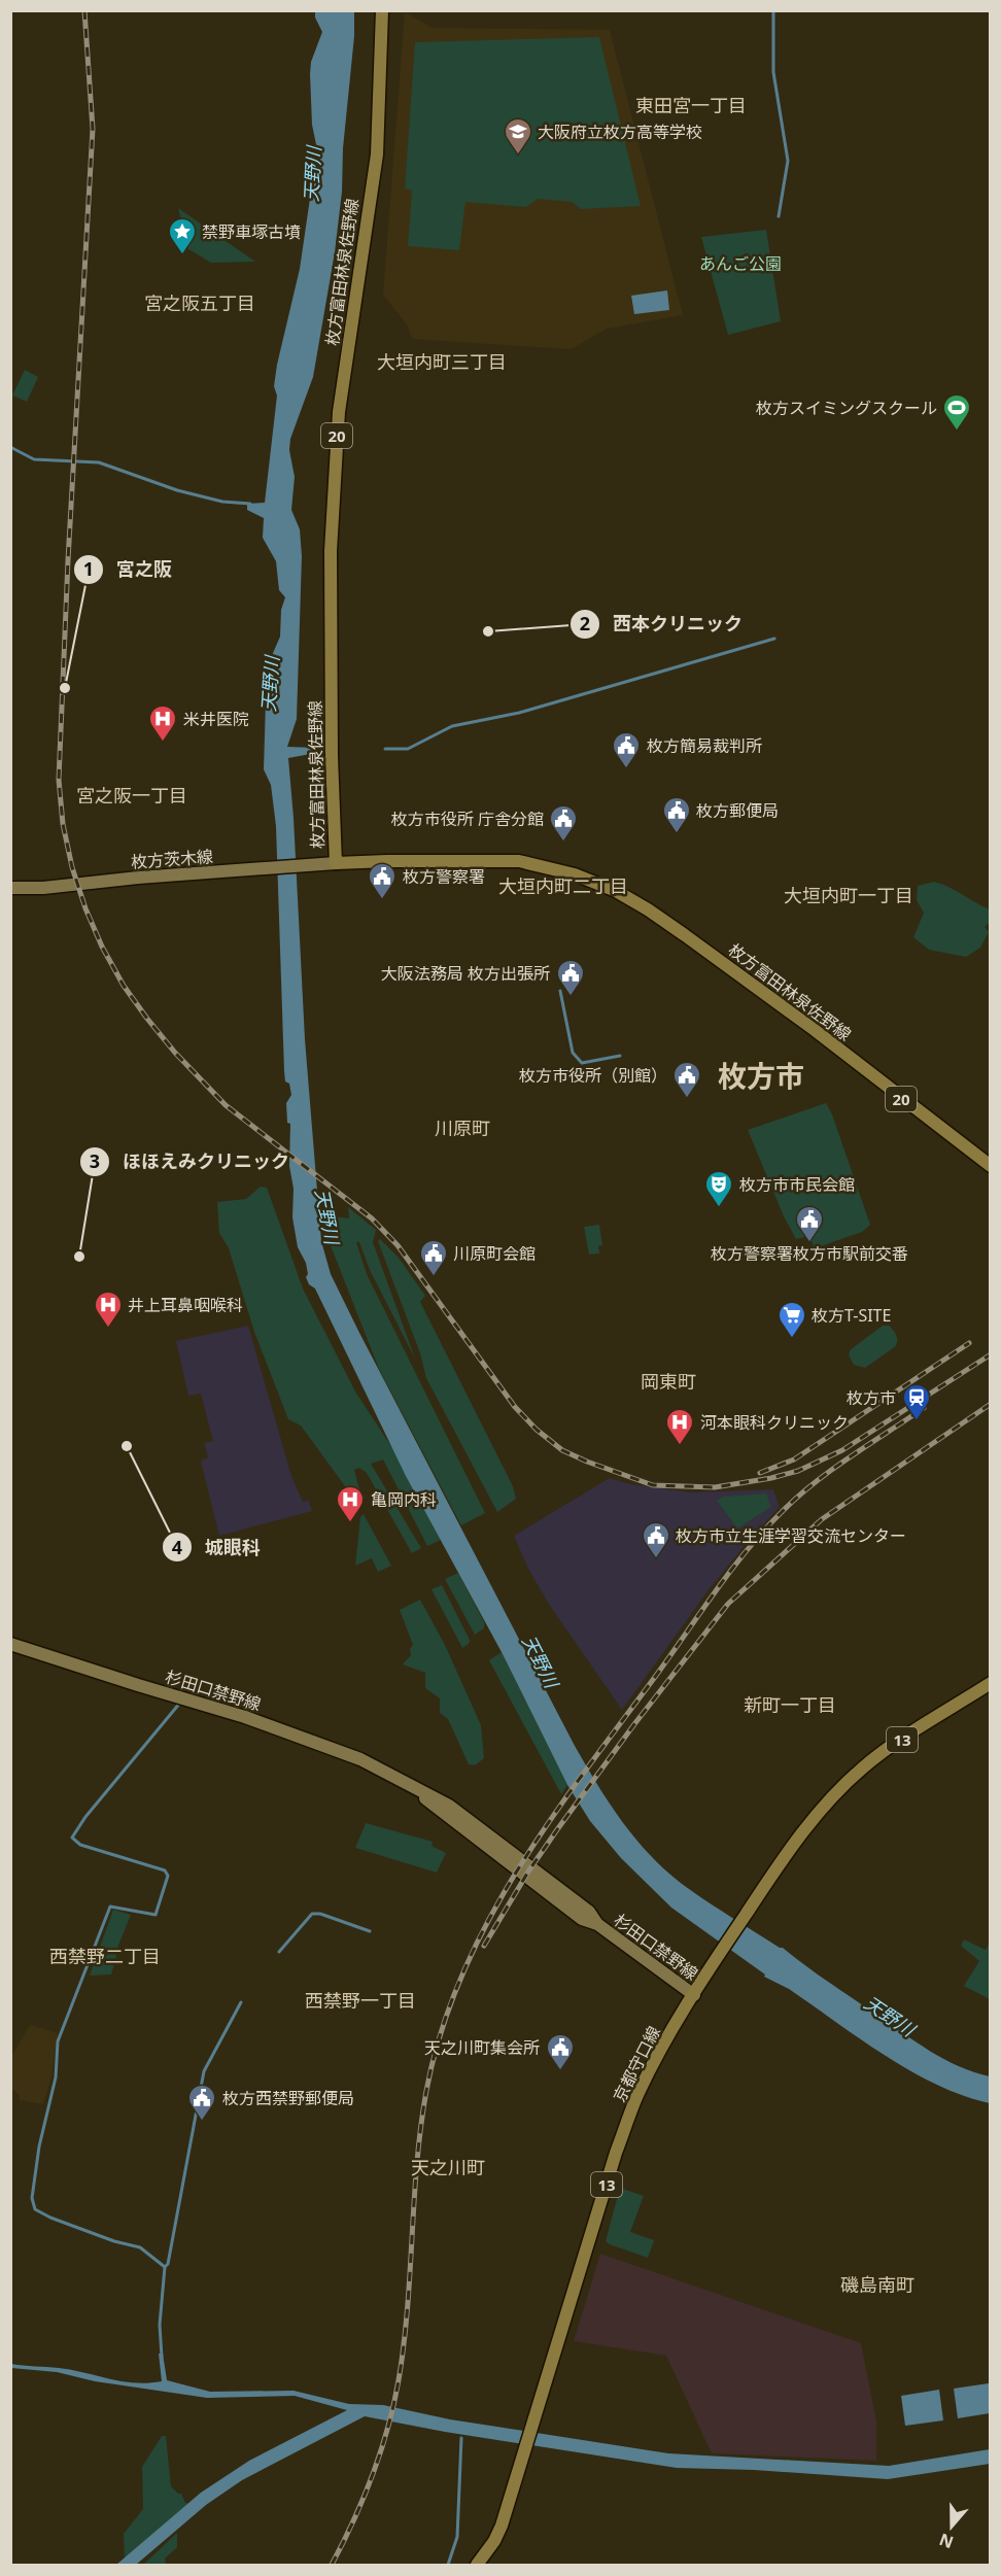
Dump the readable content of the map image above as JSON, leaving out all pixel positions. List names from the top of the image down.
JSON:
{
  "streets": {
    "main road": [
      "枚方富田林泉佐野線",
      "20",
      "枚方茨木線",
      "杉田口禁野線",
      "13",
      "京都守口線"
    ]
  },
  "crossings": [
    ["枚方富田林泉佐野線", "枚方茨木線"],
    ["杉田口禁野線", "京都守口線"]
  ],
  "districts": [
    "東田宮一丁目",
    "宮之阪五丁目",
    "大垣内町三丁目",
    "宮之阪一丁目",
    "大垣内町二丁目",
    "大垣内町一丁目",
    "枚方市",
    "川原町",
    "岡東町",
    "新町一丁目",
    "西禁野二丁目",
    "西禁野一丁目",
    "天之川町",
    "磯島南町"
  ],
  "water": ["天野川"],
  "parks": ["あんご公園"],
  "places": {
    "school or university": ["大阪府立枚方高等学校"],
    "place": ["禁野車塚古墳"],
    "sports": ["枚方スイミングスクール"],
    "other": [
      "西本クリニック",
      "宮之阪",
      "ほほえみクリニック",
      "城眼科"
    ],
    "hospital": [
      "米井医院",
      "井上耳鼻咽喉科",
      "河本眼科クリニック",
      "亀岡内科"
    ],
    "public building": [
      "枚方簡易裁判所",
      "枚方郵便局",
      "枚方市役所 庁舎分館",
      "枚方警察署",
      "大阪法務局 枚方出張所",
      "枚方市役所（別館）",
      "枚方警察署枚方市駅前交番",
      "川原町会館",
      "枚方市立生涯学習交流センター",
      "天之川町集会所",
      "枚方西禁野郵便局"
    ],
    "theatre": ["枚方市市民会館"],
    "supermarket": ["枚方T-SITE"],
    "station": ["枚方市"]
  },
  "north": "bottom"
}
